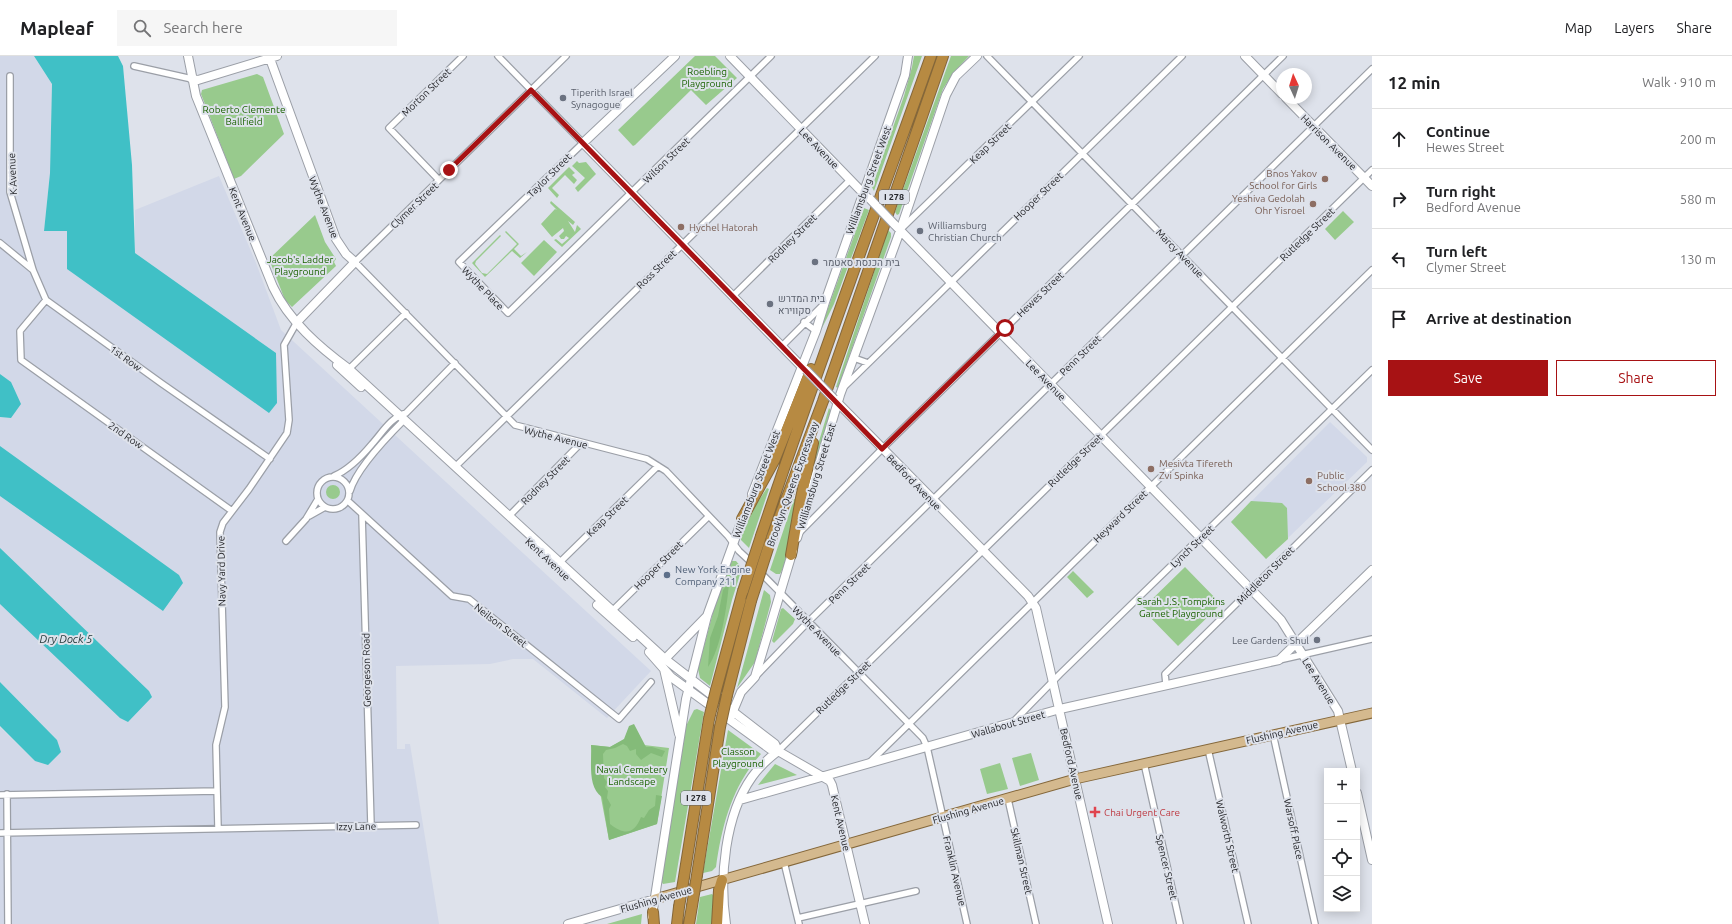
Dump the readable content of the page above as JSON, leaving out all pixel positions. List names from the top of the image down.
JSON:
{
  "streets": {
    "highway": ["I 278", "Brooklyn-Queens Expressway"],
    "main road": [
      "Harrison Avenue",
      "Lee Avenue",
      "Taylor Street",
      "Williamsburg Street West",
      "Clymer Street",
      "Wythe Avenue",
      "Kent Avenue",
      "Williamsburg Street East",
      "Bedford Avenue",
      "Wallabout Street",
      "Flushing Avenue"
    ],
    "street": [
      "Morton Street",
      "Keap Street",
      "Wilson Street",
      "K Avenue",
      "Hooper Street",
      "Rutledge Street",
      "Rodney Street",
      "Marcy Avenue",
      "Ross Street",
      "Wythe Place",
      "Hewes Street",
      "Penn Street",
      "1st Row",
      "2nd Row",
      "Heyward Street",
      "Lynch Street",
      "Navy Yard Drive",
      "Middleton Street",
      "Neilson Street",
      "Georgeson Road",
      "Izzy Lane",
      "Warsoff Place",
      "Walworth Street",
      "Skillman Street",
      "Spencer Street",
      "Franklin Avenue"
    ]
  },
  "crossings": [
    ["Morton Street", "Clymer Street"],
    ["Harrison Avenue", "Rutledge Street"],
    ["Harrison Avenue", "Penn Street"],
    ["Keap Street", "Lee Avenue"],
    ["Keap Street", "Wythe Avenue"],
    ["Keap Street", "Kent Avenue"],
    ["Keap Street", "Marcy Avenue"],
    ["Keap Street", "Williamsburg Street East"],
    ["Lee Avenue", "Wilson Street"],
    ["Lee Avenue", "Williamsburg Street West"],
    ["Lee Avenue", "Hooper Street"],
    ["Lee Avenue", "Rutledge Street"],
    ["Lee Avenue", "Rodney Street"],
    ["Lee Avenue", "Ross Street"],
    ["Lee Avenue", "Hewes Street"],
    ["Lee Avenue", "Penn Street"],
    ["Lee Avenue", "Williamsburg Street East"],
    ["Lee Avenue", "Heyward Street"],
    ["Lee Avenue", "Lynch Street"],
    ["Lee Avenue", "Middleton Street"],
    ["Lee Avenue", "Wallabout Street"],
    ["Lee Avenue", "Flushing Avenue"],
    ["Wilson Street", "Wythe Place"],
    ["Wilson Street", "Bedford Avenue"],
    ["Taylor Street", "Wythe Place"],
    ["Taylor Street", "Bedford Avenue"],
    ["Williamsburg Street West", "Wythe Avenue"],
    ["Williamsburg Street West", "Kent Avenue"],
    ["Williamsburg Street West", "Bedford Avenue"],
    ["Williamsburg Street West", "Flushing Avenue"],
    ["Hooper Street", "Wythe Avenue"],
    ["Hooper Street", "Kent Avenue"],
    ["Hooper Street", "Marcy Avenue"],
    ["Hooper Street", "Williamsburg Street East"],
    ["Clymer Street", "Wythe Avenue"],
    ["Clymer Street", "Kent Avenue"],
    ["Clymer Street", "Bedford Avenue"],
    ["Clymer Street", "Navy Yard Drive"],
    ["Wythe Avenue", "Rutledge Street"],
    ["Wythe Avenue", "Rodney Street"],
    ["Wythe Avenue", "Ross Street"],
    ["Wythe Avenue", "Penn Street"],
    ["Wythe Avenue", "Williamsburg Street East"],
    ["Wythe Avenue", "Heyward Street"],
    ["Wythe Avenue", "Wallabout Street"],
    ["Wythe Avenue", "Franklin Avenue"],
    ["Kent Avenue", "Rutledge Street"],
    ["Kent Avenue", "Rodney Street"],
    ["Kent Avenue", "Ross Street"],
    ["Kent Avenue", "Williamsburg Street East"],
    ["Kent Avenue", "Navy Yard Drive"],
    ["Kent Avenue", "Wallabout Street"],
    ["Kent Avenue", "Flushing Avenue"],
    ["Rutledge Street", "Marcy Avenue"],
    ["Rutledge Street", "Bedford Avenue"],
    ["Rodney Street", "Bedford Avenue"],
    ["Marcy Avenue", "Hewes Street"],
    ["Marcy Avenue", "Penn Street"],
    ["Marcy Avenue", "Heyward Street"],
    ["Marcy Avenue", "Lynch Street"],
    ["Ross Street", "Bedford Avenue"],
    ["Hewes Street", "Williamsburg Street East"],
    ["Hewes Street", "Bedford Avenue"],
    ["Penn Street", "Williamsburg Street East"],
    ["Penn Street", "Bedford Avenue"],
    ["1st Row", "2nd Row"],
    ["1st Row", "Navy Yard Drive"],
    ["2nd Row", "Navy Yard Drive"],
    ["Williamsburg Street East", "Bedford Avenue"],
    ["Bedford Avenue", "Heyward Street"],
    ["Bedford Avenue", "Lynch Street"],
    ["Bedford Avenue", "Wallabout Street"],
    ["Bedford Avenue", "Flushing Avenue"],
    ["Heyward Street", "Wallabout Street"],
    ["Lynch Street", "Wallabout Street"],
    ["Navy Yard Drive", "Izzy Lane"],
    ["Middleton Street", "Wallabout Street"],
    ["Neilson Street", "Georgeson Road"],
    ["Georgeson Road", "Izzy Lane"],
    ["Wallabout Street", "Franklin Avenue"],
    ["Flushing Avenue", "Warsoff Place"],
    ["Flushing Avenue", "Walworth Street"],
    ["Flushing Avenue", "Skillman Street"],
    ["Flushing Avenue", "Spencer Street"],
    ["Flushing Avenue", "Franklin Avenue"]
  ],
  "water": ["Dry Dock 5"],
  "parks": [
    "Roebling Playground",
    "Roberto Clemente Ballfield",
    "Jacob's Ladder Playground",
    "Sarah J.S. Tompkins Garnet Playground",
    "Classon Playground",
    "Naval Cemetery Landscape"
  ],
  "places": {
    "other": [
      "Tiperith Israel Synagogue",
      "Bnos Yakov School for Girls",
      "Yeshiva Gedolah Ohr Yisroel",
      "Hychel Hatorah",
      "Williamsburg Christian Church",
      "בית הכנסת סאטמר",
      "בית המדרש סקווירא",
      "Mesivta Tifereth Zvi Spinka",
      "Public School 380",
      "New York Engine Company 211",
      "Lee Gardens Shul"
    ],
    "health": ["Chai Urgent Care"]
  },
  "north": "top",
  "page": {
    "header": "Mapleaf",
    "search": "Search here",
    "nav": ["Map", "Layers", "Share"],
    "heading": ["12 min", "Walk · 910 m"],
    "list": [
      ["Continue", "Hewes Street", "200 m"],
      ["Turn right", "Bedford Avenue", "580 m"],
      ["Turn left", "Clymer Street", "130 m"],
      "Arrive at destination"
    ],
    "buttons": ["Save", "Share"],
    "map_buttons": ["+", "−"]
  }
}
